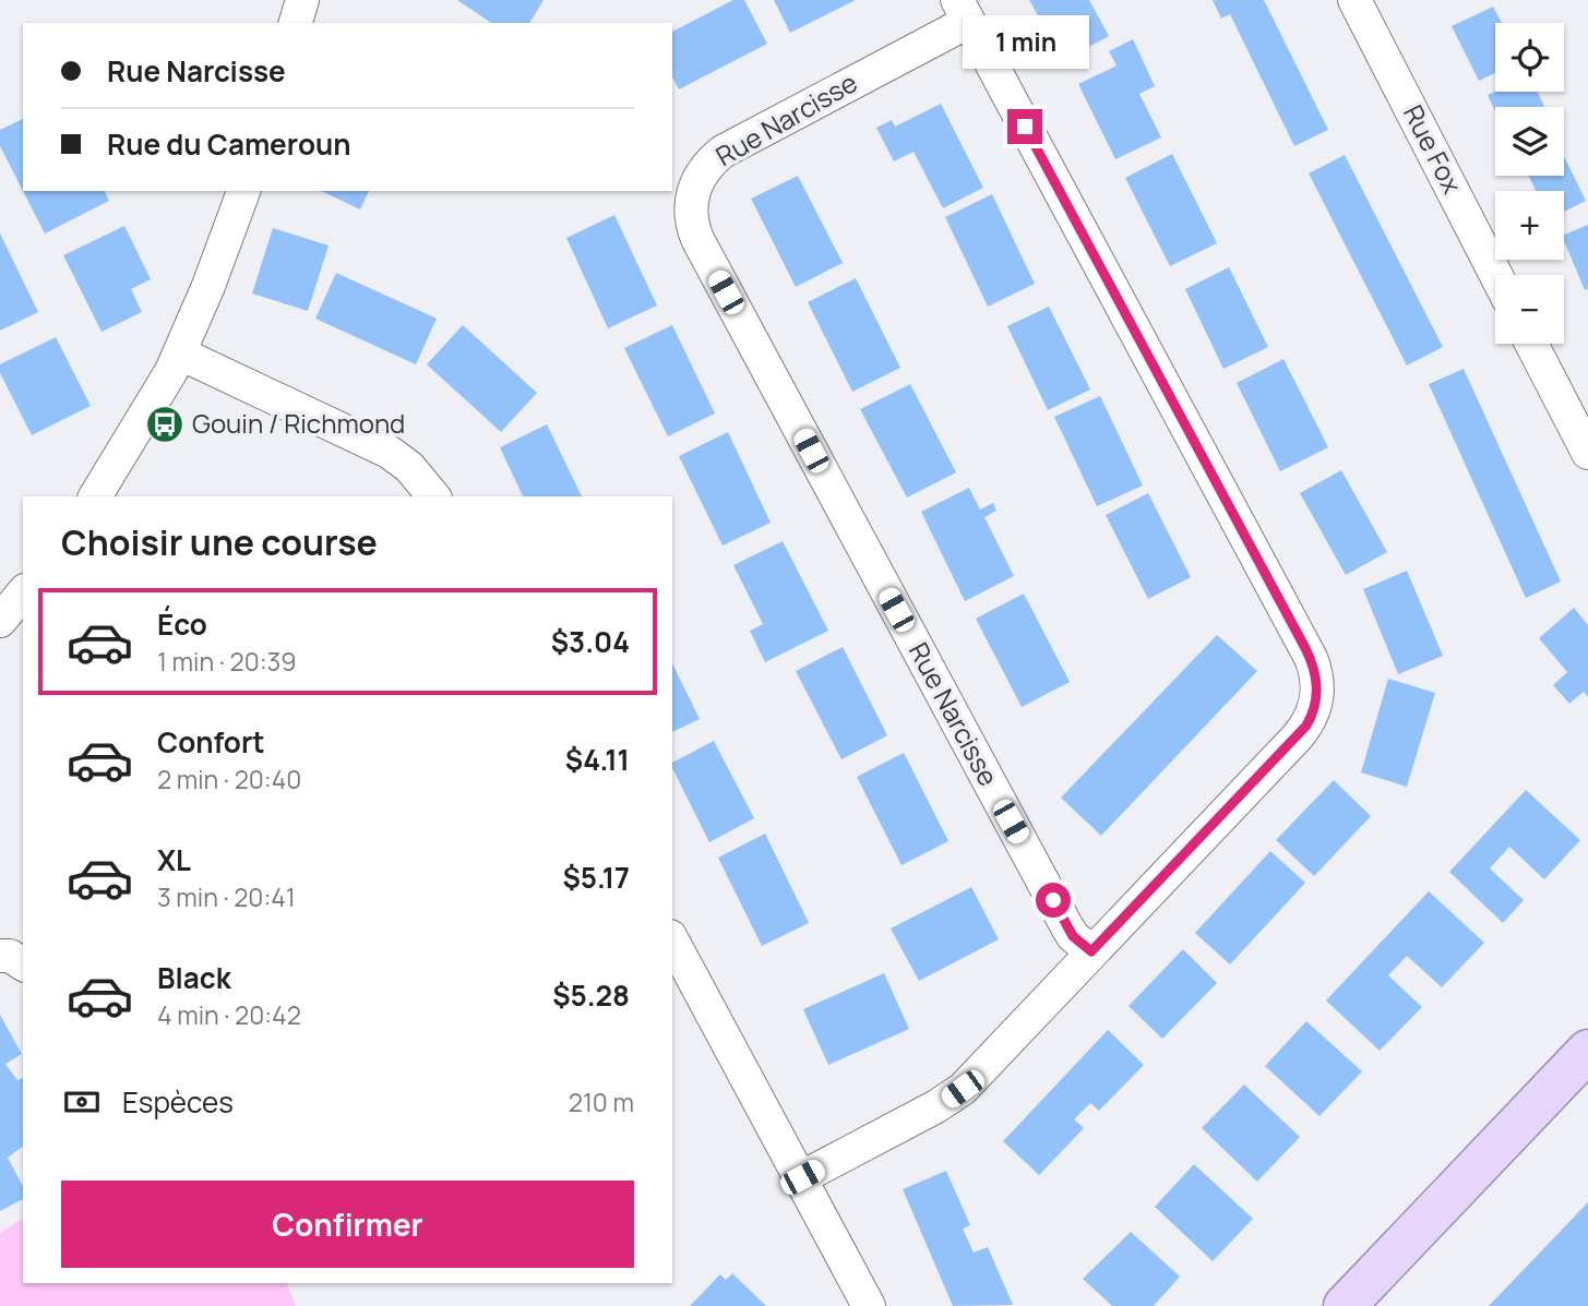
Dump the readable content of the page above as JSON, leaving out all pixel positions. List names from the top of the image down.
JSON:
{
  "streets": {
    "street": ["Rue Narcisse", "Rue Fox"]
  },
  "places": {
    "bus stop": ["Gouin / Richmond"]
  },
  "page": {
    "bubble": "1 min",
    "map_buttons": ["+", "−"],
    "banner": ["Rue Narcisse", "Rue du Cameroun"],
    "heading": "Choisir une course",
    "list": [
      {
        "name": "Éco",
        "note": "1 min · 20:39",
        "value": "$3.04"
      },
      {
        "name": "Confort",
        "note": "2 min · 20:40",
        "value": "$4.11"
      },
      {
        "name": "XL",
        "note": "3 min · 20:41",
        "value": "$5.17"
      },
      {
        "name": "Black",
        "note": "4 min · 20:42",
        "value": "$5.28"
      }
    ],
    "pay": ["Espèces", "210 m"],
    "buttons": "Confirmer"
  }
}
